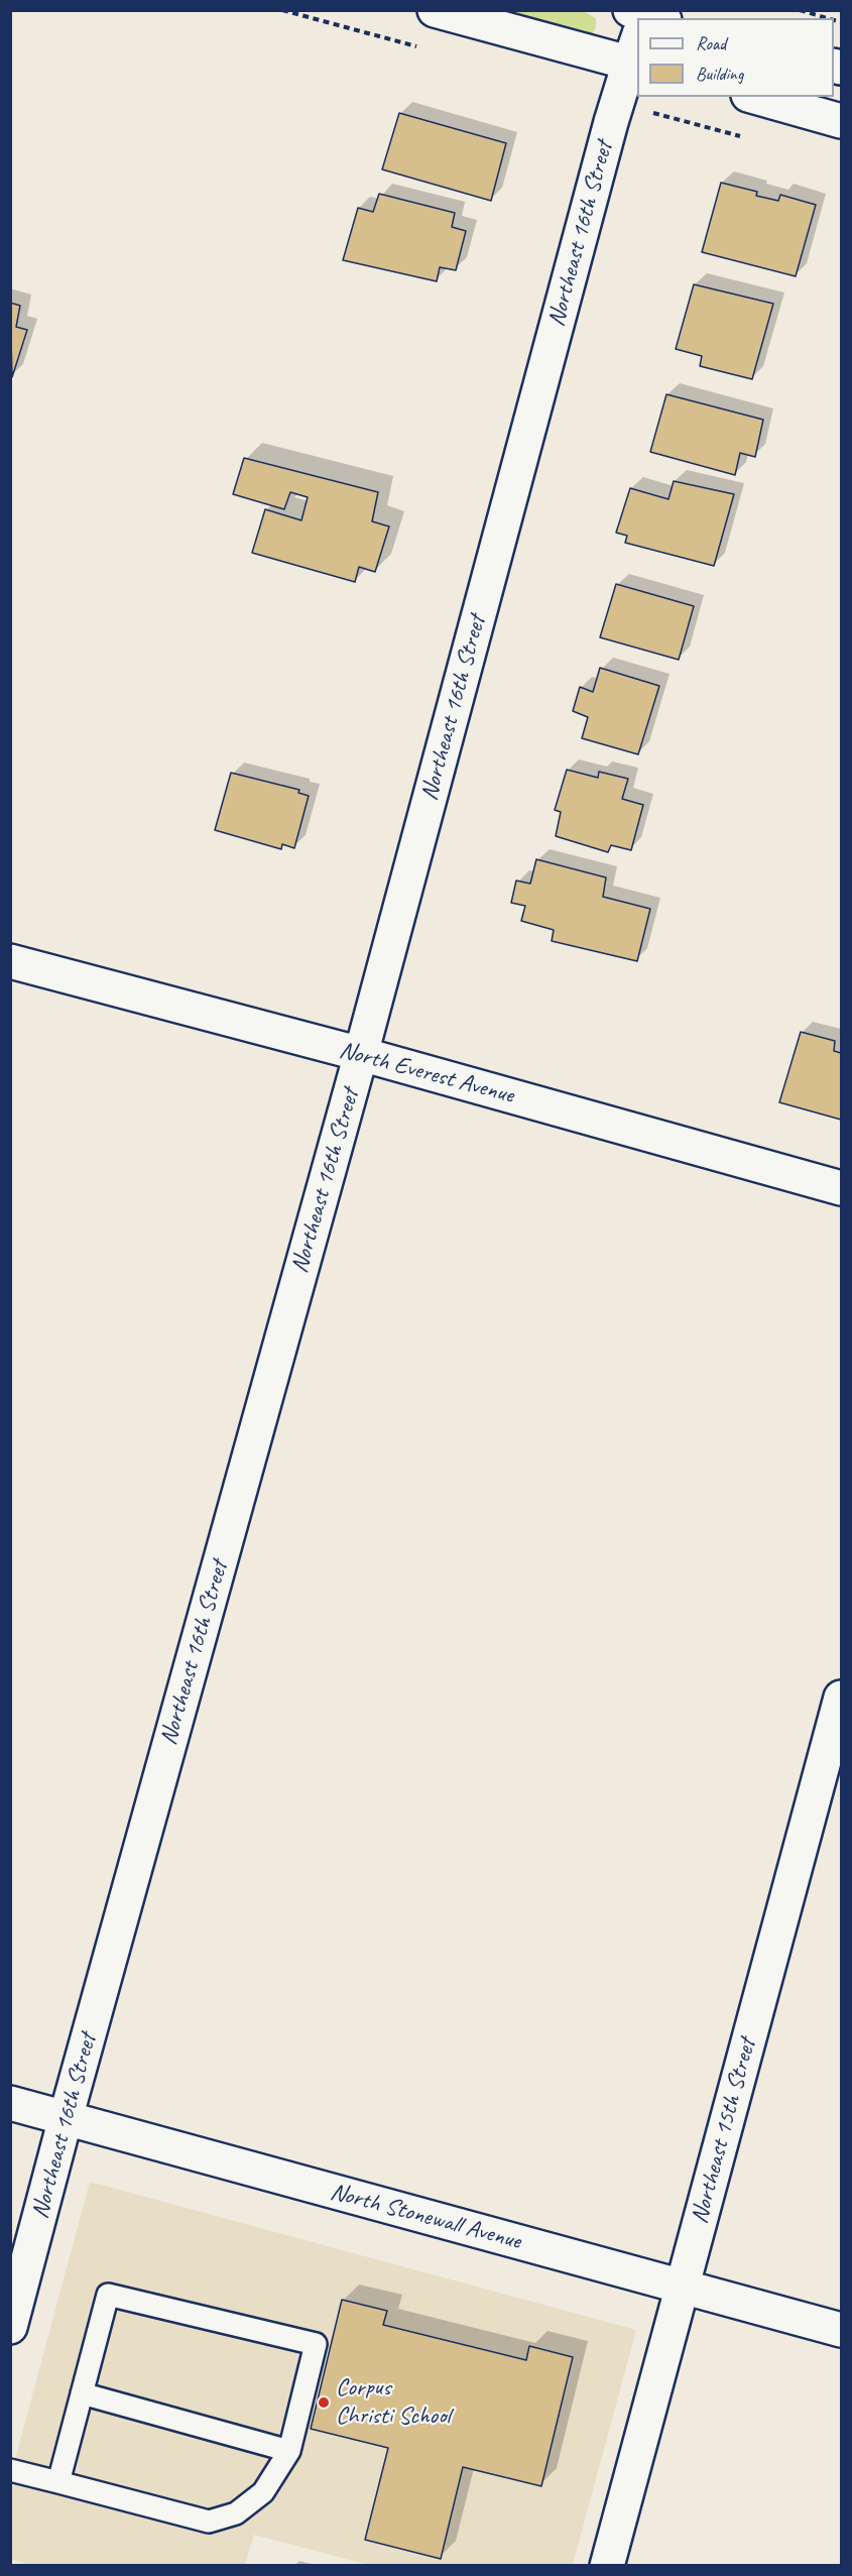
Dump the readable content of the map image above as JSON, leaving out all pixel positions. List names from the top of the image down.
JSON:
{
  "streets": {
    "street": [
      "Northeast 16th Street",
      "North Everest Avenue",
      "Northeast 15th Street",
      "North Stonewall Avenue"
    ]
  },
  "crossings": [
    ["Northeast 16th Street", "North Everest Avenue"],
    ["Northeast 16th Street", "North Stonewall Avenue"],
    ["Northeast 15th Street", "North Stonewall Avenue"]
  ],
  "places": ["Corpus Christi School"],
  "legend": ["Road", "Building"]
}
